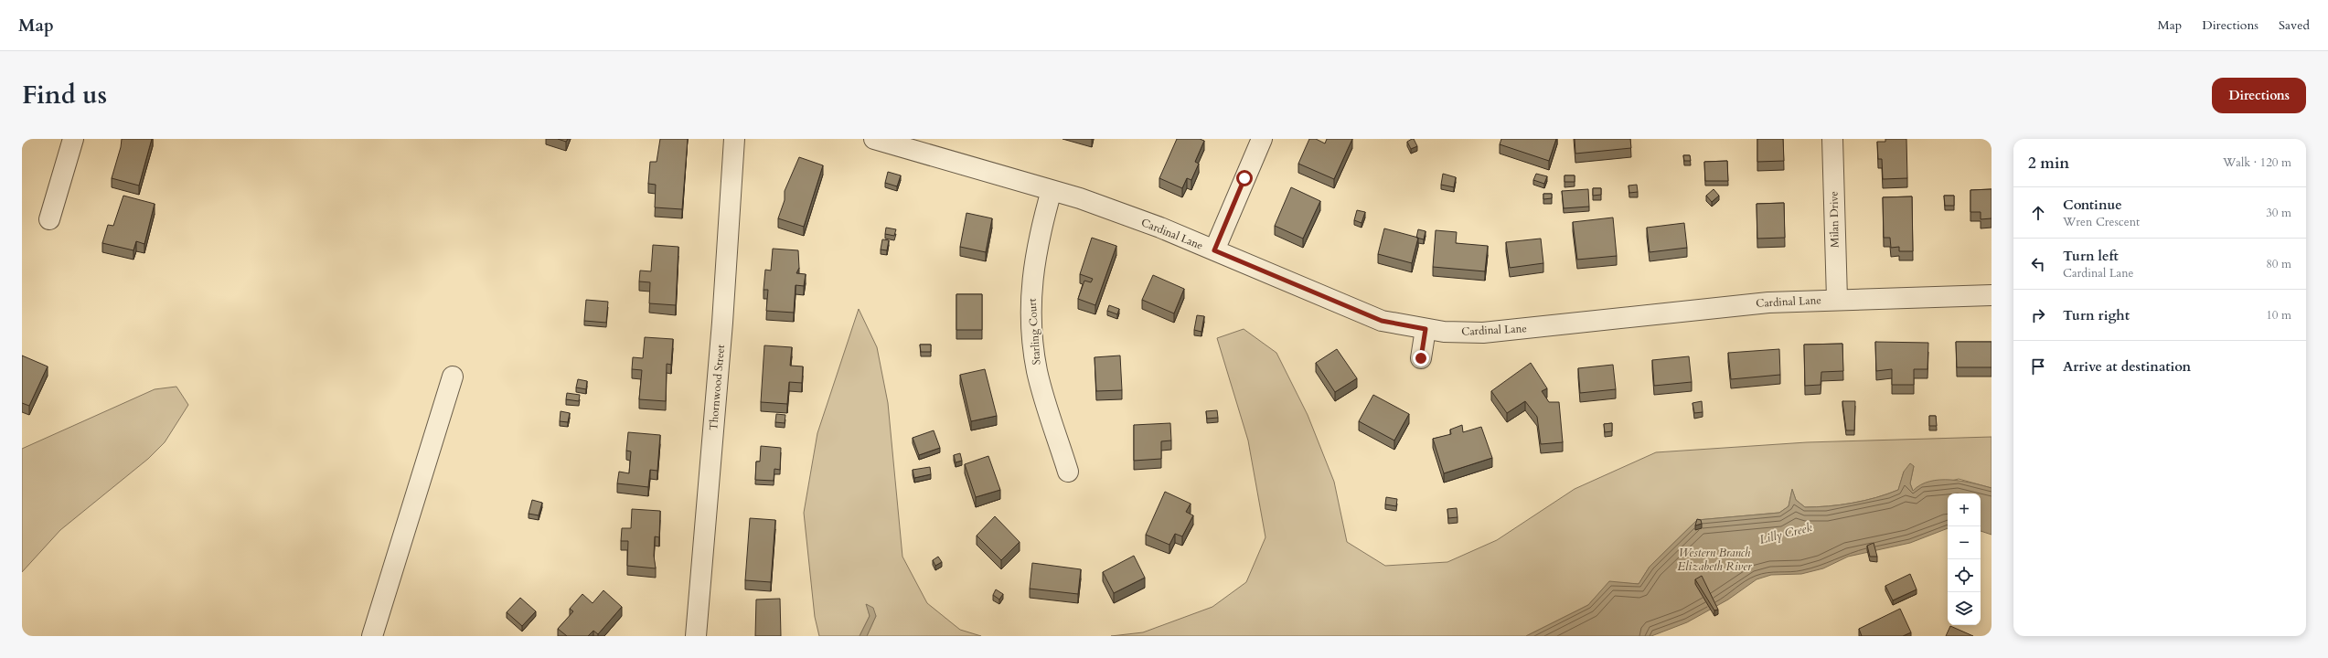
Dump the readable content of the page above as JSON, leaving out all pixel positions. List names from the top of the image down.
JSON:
{
  "streets": {
    "street": [
      "Milan Drive",
      "Cardinal Lane",
      "Starling Court",
      "Thornwood Street"
    ]
  },
  "crossings": [
    ["Milan Drive", "Cardinal Lane"],
    ["Cardinal Lane", "Starling Court"]
  ],
  "water": ["Lilly Creek", "Western Branch Elizabeth River"],
  "page": {
    "header": "Map",
    "nav": ["Map", "Directions", "Saved"],
    "title": "Find us",
    "buttons": "Directions",
    "heading": ["2 min", "Walk · 120 m"],
    "list": [
      ["Continue", "Wren Crescent", "30 m"],
      ["Turn left", "Cardinal Lane", "80 m"],
      ["Turn right", "10 m"],
      "Arrive at destination"
    ],
    "map_buttons": ["+", "−"]
  }
}
